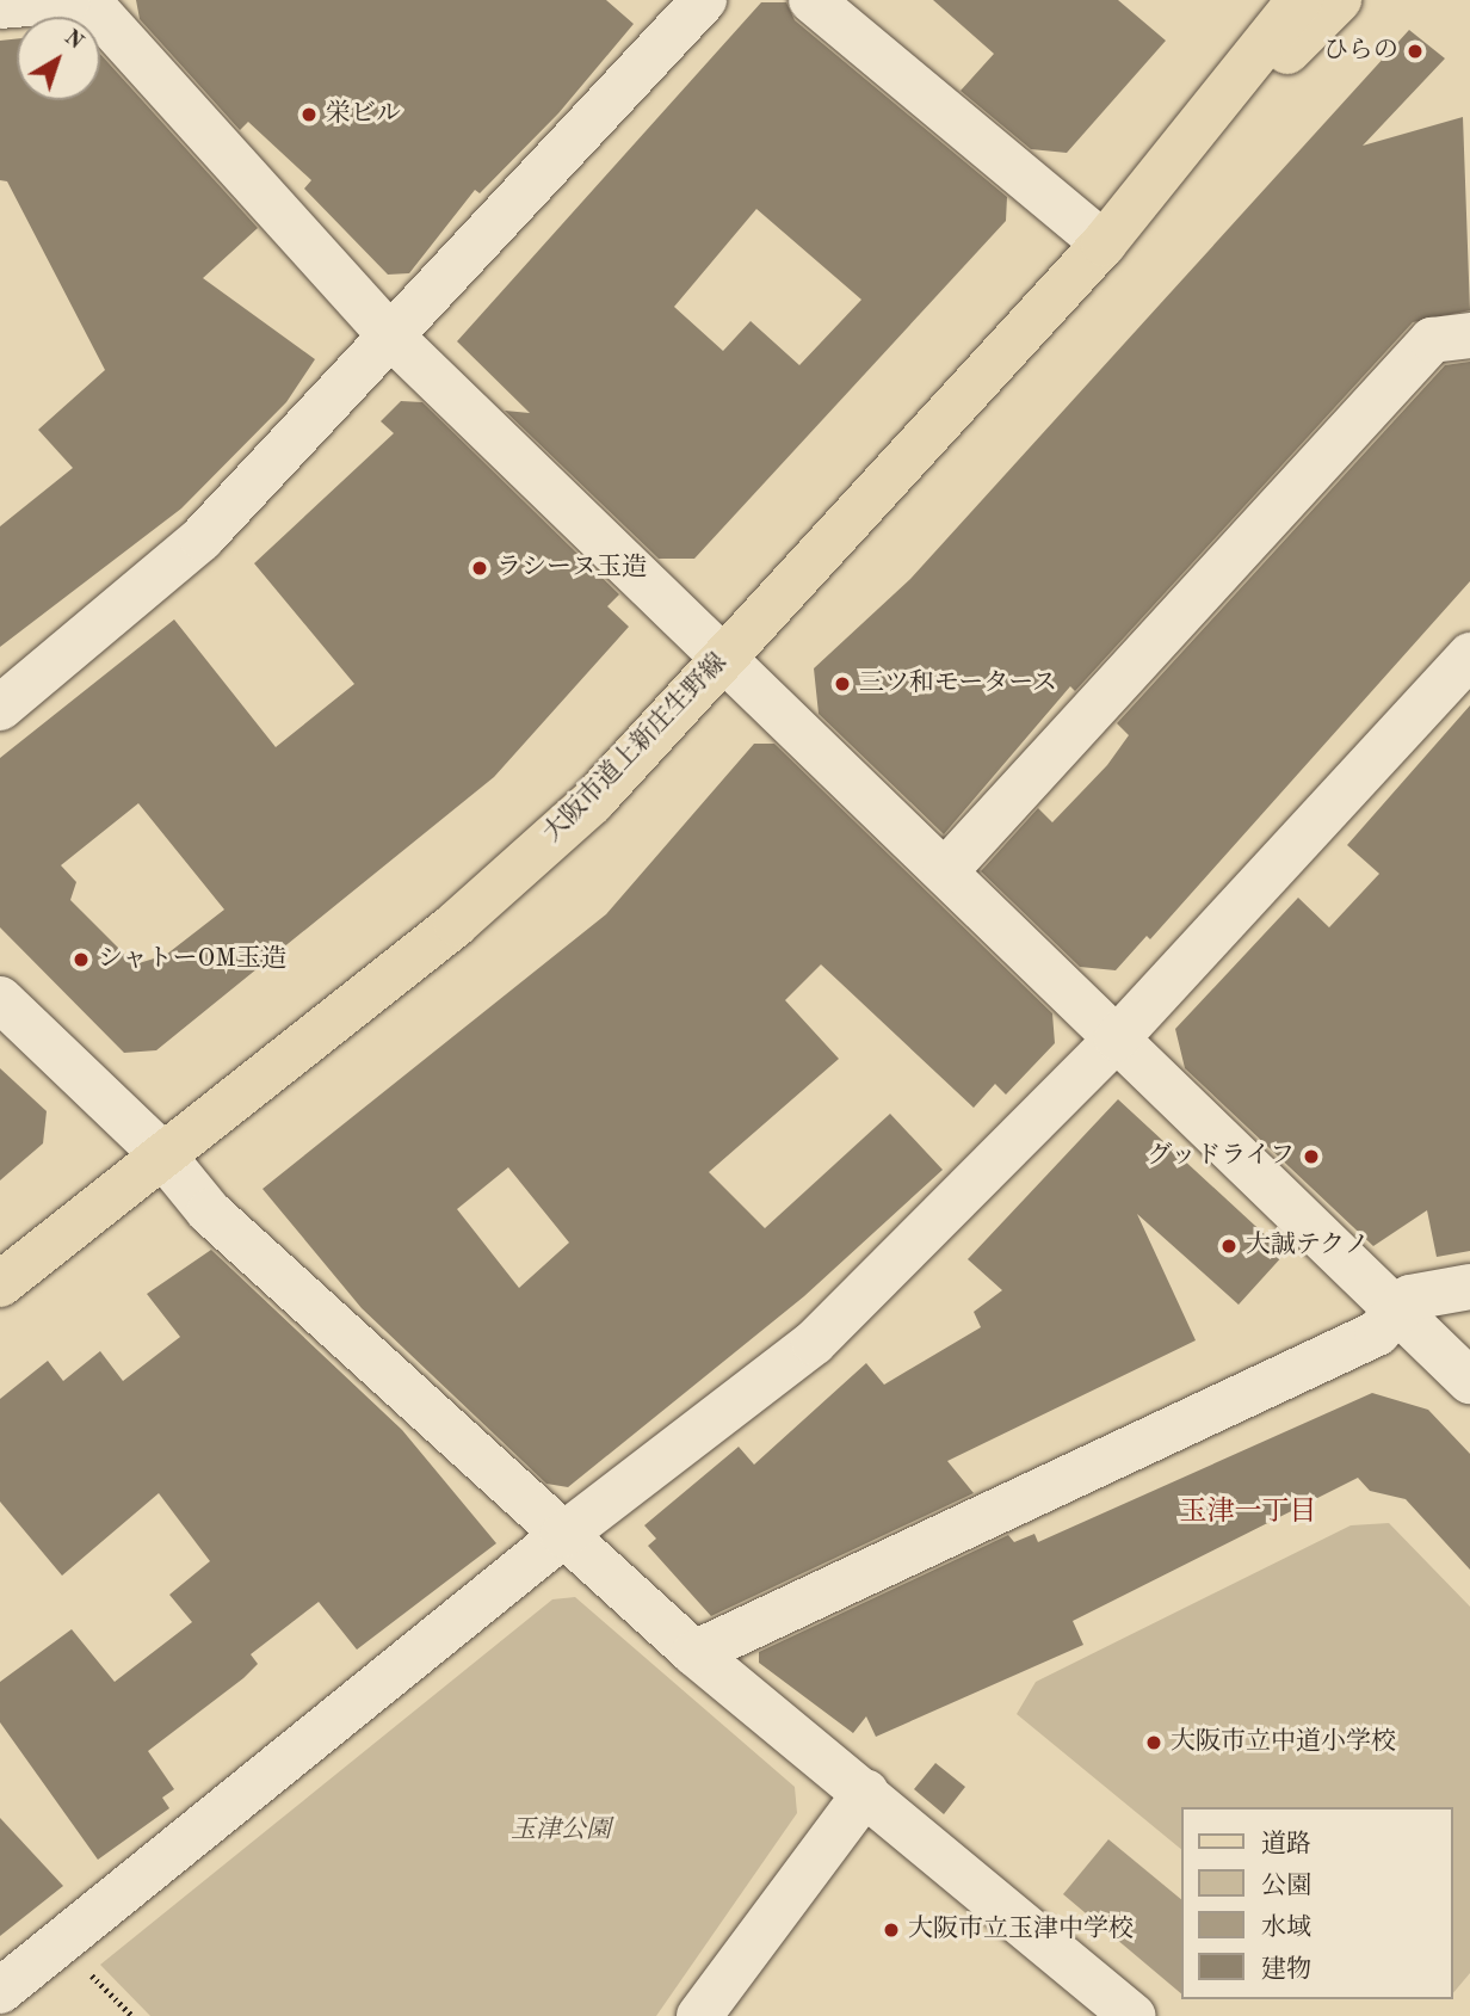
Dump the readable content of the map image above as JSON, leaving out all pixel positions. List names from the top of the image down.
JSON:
{
  "streets": {
    "main road": ["大阪市道上新庄生野線"]
  },
  "districts": ["玉津一丁目"],
  "parks": ["玉津公園"],
  "places": [
    "ひらの",
    "栄ビル",
    "ラシーヌ玉造",
    "三ツ和モータース",
    "シャトーOM玉造",
    "グッドライフ",
    "大誠テクノ",
    "大阪市立中道小学校",
    "大阪市立玉津中学校"
  ],
  "legend": [
    "道路",
    "公園",
    "水域",
    "建物"
  ],
  "north": "top right"
}
